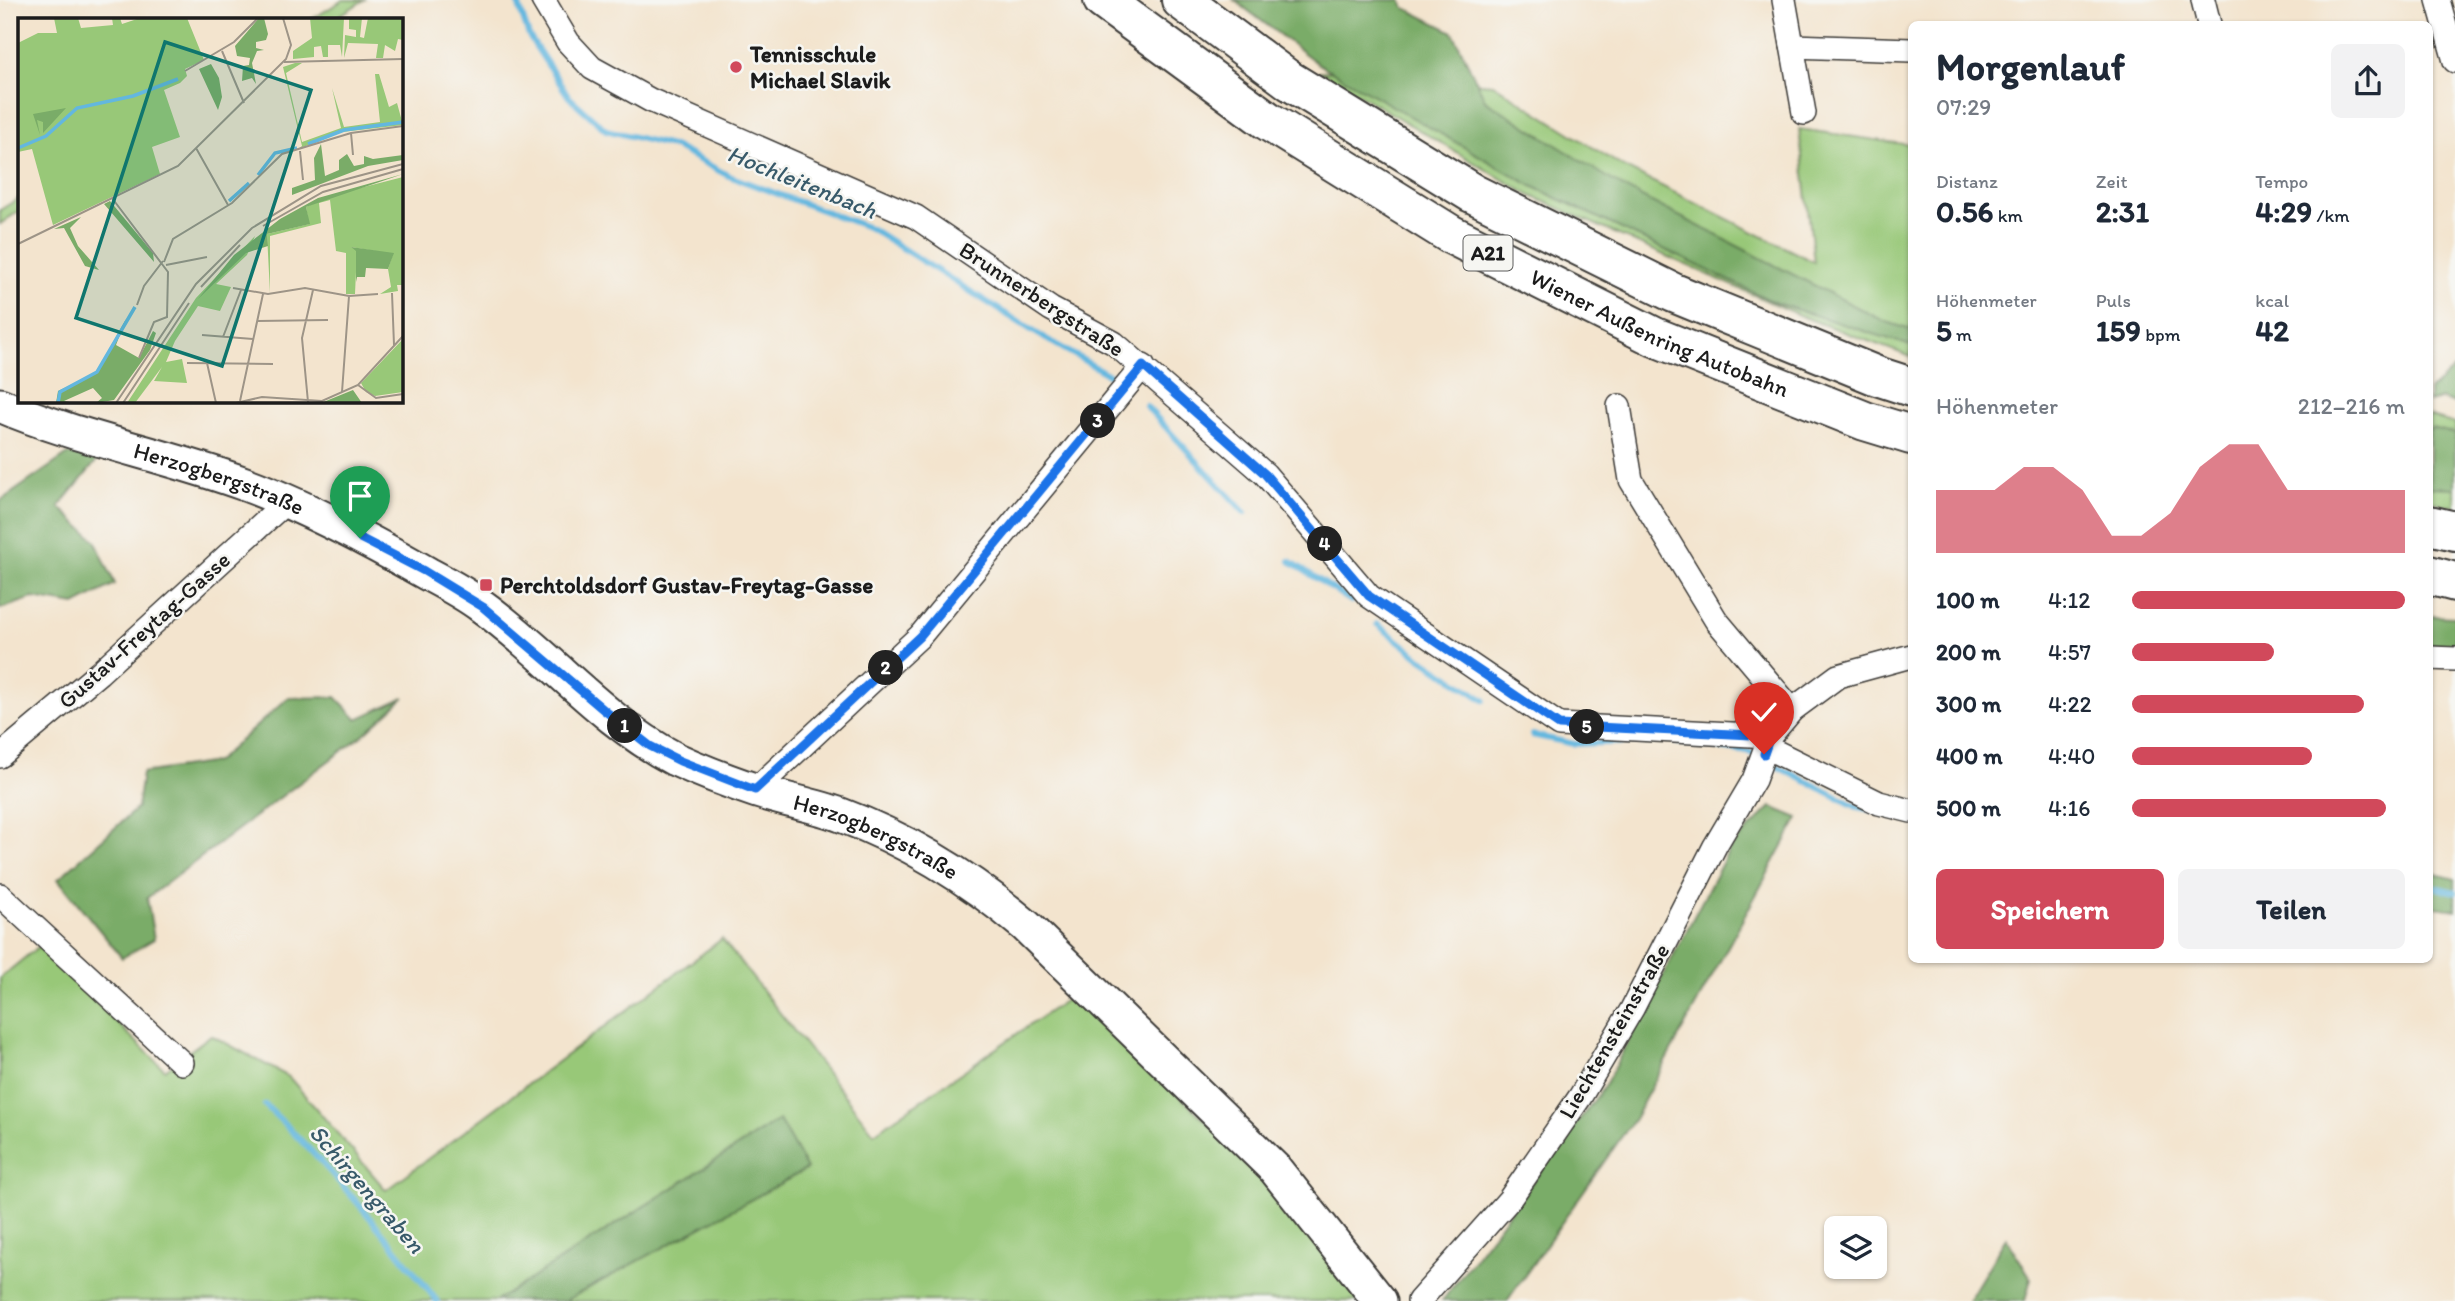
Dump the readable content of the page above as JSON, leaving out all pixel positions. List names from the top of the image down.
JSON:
{
  "streets": {
    "highway": ["A21", "Wiener Außenring Autobahn"],
    "main road": ["Herzogbergstraße"],
    "street": ["Brunnerbergstraße", "Gustav-Freytag-Gasse", "Liechtensteinstraße"]
  },
  "crossings": [
    ["Brunnerbergstraße", "Liechtensteinstraße"],
    ["Herzogbergstraße", "Gustav-Freytag-Gasse"]
  ],
  "water": ["Hochleitenbach", "Schirgengraben"],
  "places": {
    "other": ["Tennisschule Michael Slavik"],
    "transit": ["Perchtoldsdorf Gustav-Freytag-Gasse"]
  },
  "page": {
    "heading": ["Morgenlauf", "07:29"],
    "stats": [
      ["Distanz", "0.56 km"],
      ["Zeit", "2:31"],
      ["Tempo", "4:29 /km"],
      ["Höhenmeter", "5 m"],
      ["Puls", "159 bpm"],
      ["kcal", "42"]
    ],
    "chart": ["Höhenmeter", "212–216 m"],
    "pins": [
      "3",
      "4",
      "2",
      "1",
      "5"
    ],
    "list": [
      {
        "name": "100 m",
        "note": "4:12"
      },
      {
        "name": "200 m",
        "note": "4:57"
      },
      {
        "name": "300 m",
        "note": "4:22"
      },
      {
        "name": "400 m",
        "note": "4:40"
      },
      {
        "name": "500 m",
        "note": "4:16"
      }
    ],
    "buttons": ["Speichern", "Teilen"]
  }
}
